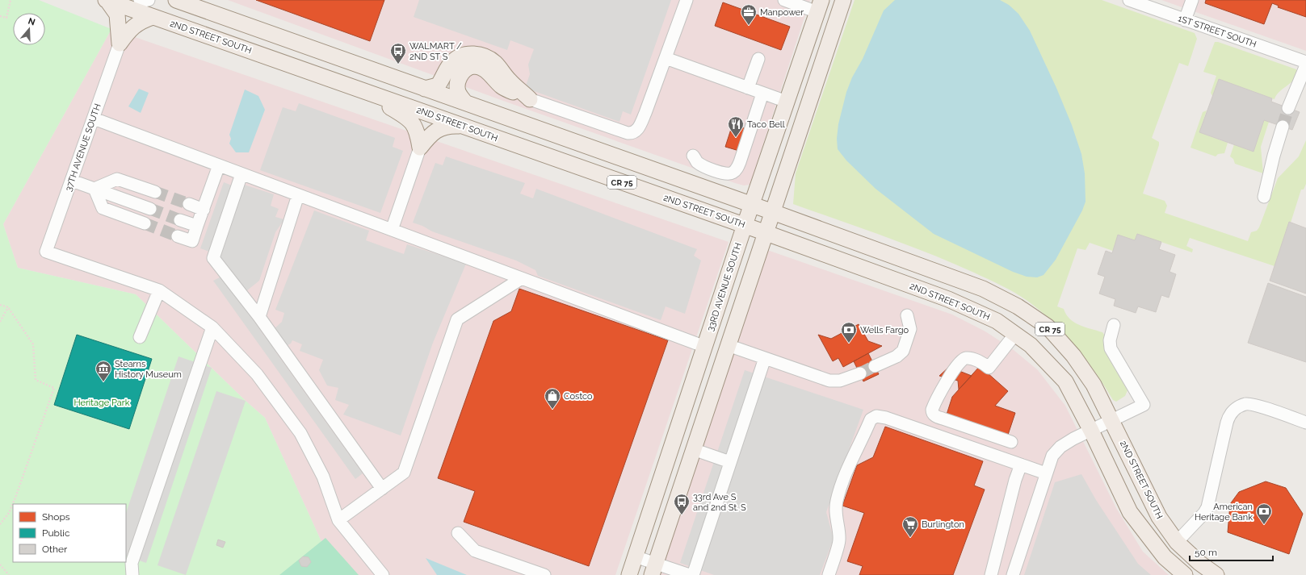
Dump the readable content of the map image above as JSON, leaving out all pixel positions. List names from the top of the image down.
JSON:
{
  "streets": {
    "main road": ["2ND STREET SOUTH", "CR 75", "33RD AVENUE SOUTH"],
    "street": ["1ST STREET SOUTH", "37TH AVENUE SOUTH"]
  },
  "crossings": [
    ["2ND STREET SOUTH", "33RD AVENUE SOUTH"]
  ],
  "parks": ["Heritage Park"],
  "places": {
    "office": ["Manpower"],
    "bus stop": ["WALMART / 2ND ST S", "33rd Ave S and 2nd St. S"],
    "restaurant": ["Taco Bell"],
    "bank": ["Wells Fargo", "American Heritage Bank"],
    "museum": ["Stearns History Museum"],
    "shop": ["Costco"],
    "supermarket": ["Burlington"]
  },
  "legend": ["Shops", "Public", "Other"],
  "scale_bar": "50 m",
  "north": "top"
}
